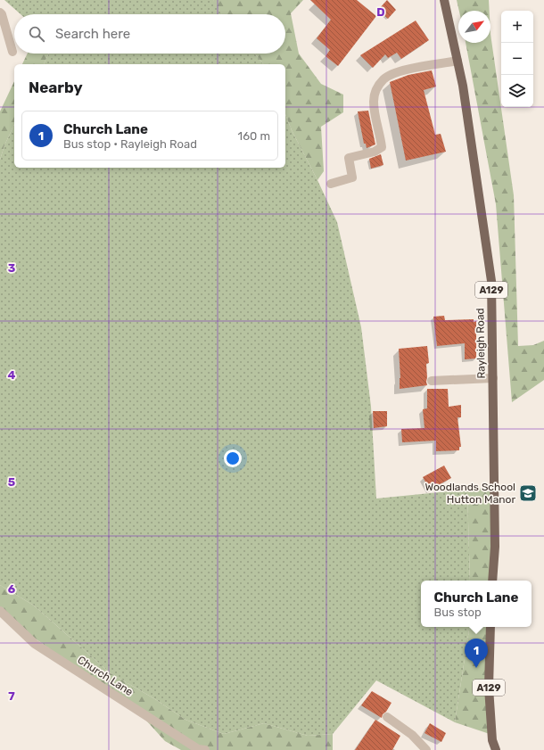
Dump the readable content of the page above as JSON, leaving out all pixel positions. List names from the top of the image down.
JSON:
{
  "streets": {
    "main road": ["A129", "Rayleigh Road"],
    "street": ["Church Lane"]
  },
  "places": {
    "school or university": ["Woodlands School Hutton Manor"]
  },
  "north": "top right",
  "page": {
    "map_buttons": ["+", "−"],
    "search": "Search here",
    "heading": "Nearby",
    "list": [
      {
        "mark": "1",
        "name": "Church Lane",
        "note": "Bus stop · Rayleigh Road",
        "value": "160 m"
      }
    ],
    "popup": ["Church Lane", "Bus stop"],
    "pins": "1"
  },
  "grid": {
    "columns": ["D"],
    "rows": [
      "3",
      "4",
      "5",
      "6",
      "7"
    ]
  }
}
